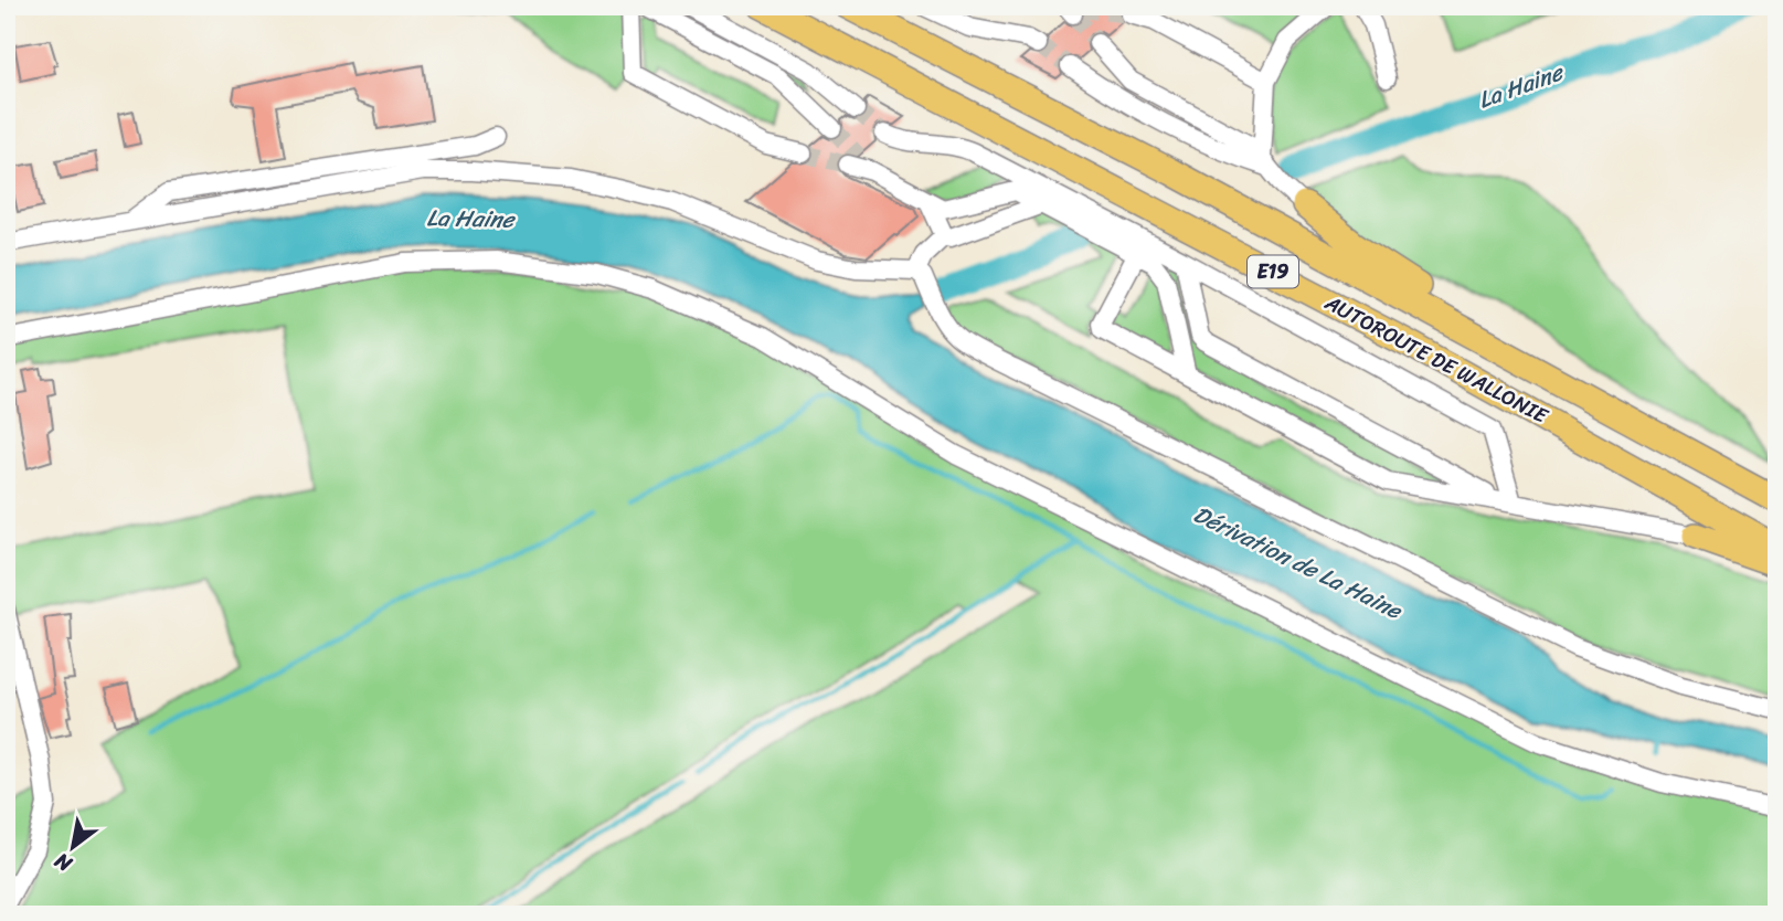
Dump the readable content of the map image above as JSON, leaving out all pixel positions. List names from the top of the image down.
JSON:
{
  "streets": {
    "highway": ["E19", "AUTOROUTE DE WALLONIE"]
  },
  "water": ["La Haine", "Dérivation de La Haine"],
  "north": "bottom left"
}
